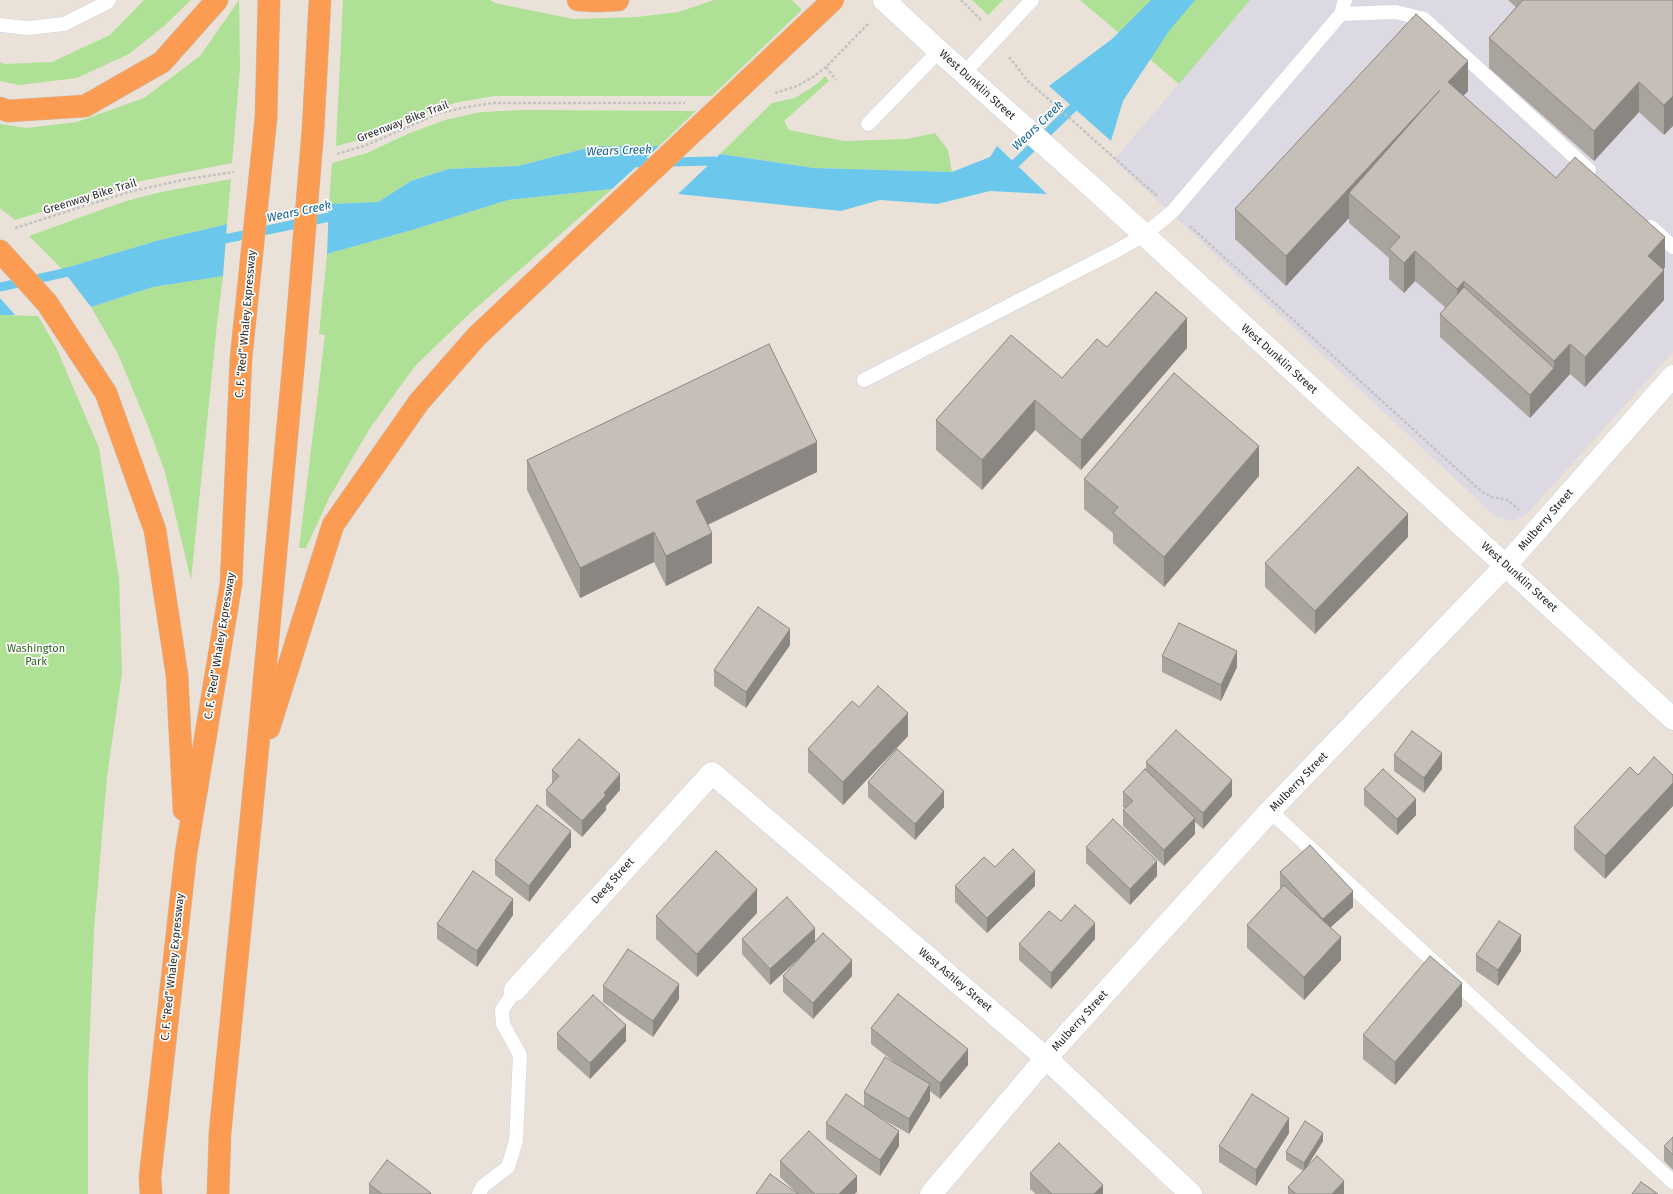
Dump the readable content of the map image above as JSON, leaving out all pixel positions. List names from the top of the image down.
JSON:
{
  "streets": {
    "highway": ["C. F. “Red” Whaley Expressway"],
    "street": [
      "West Dunklin Street",
      "Mulberry Street",
      "Deeg Street",
      "West Ashley Street"
    ],
    "path": ["Greenway Bike Trail"]
  },
  "crossings": [
    ["West Dunklin Street", "Mulberry Street"],
    ["Mulberry Street", "West Ashley Street"],
    ["Deeg Street", "West Ashley Street"]
  ],
  "water": ["Wears Creek"],
  "parks": ["Washington Park"]
}
